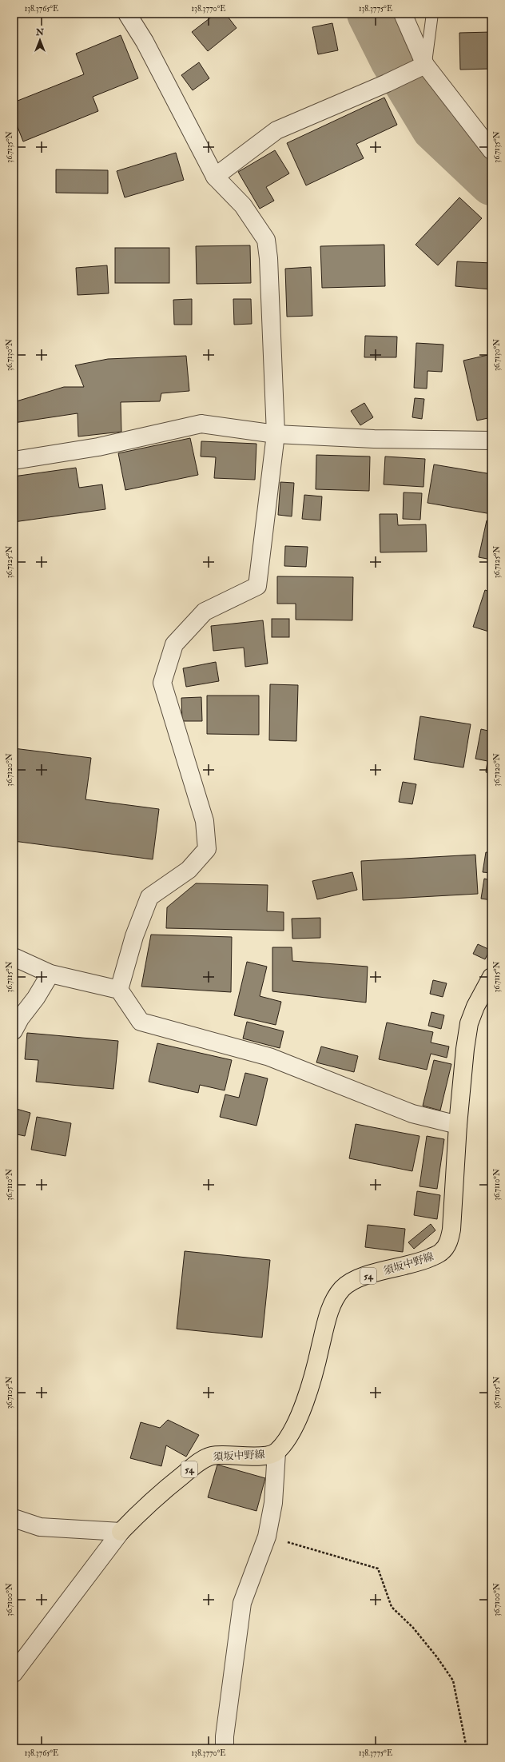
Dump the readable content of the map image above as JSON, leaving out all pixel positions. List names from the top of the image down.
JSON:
{
  "streets": {
    "main road": ["須坂中野線", "54"]
  },
  "north": "top",
  "coordinates": [
    "138.3765°E",
    "138.3770°E",
    "138.3775°E",
    "36.7135°N",
    "36.7130°N",
    "36.7125°N",
    "36.7120°N",
    "36.7115°N",
    "36.7110°N",
    "36.7105°N",
    "36.7100°N"
  ]
}
